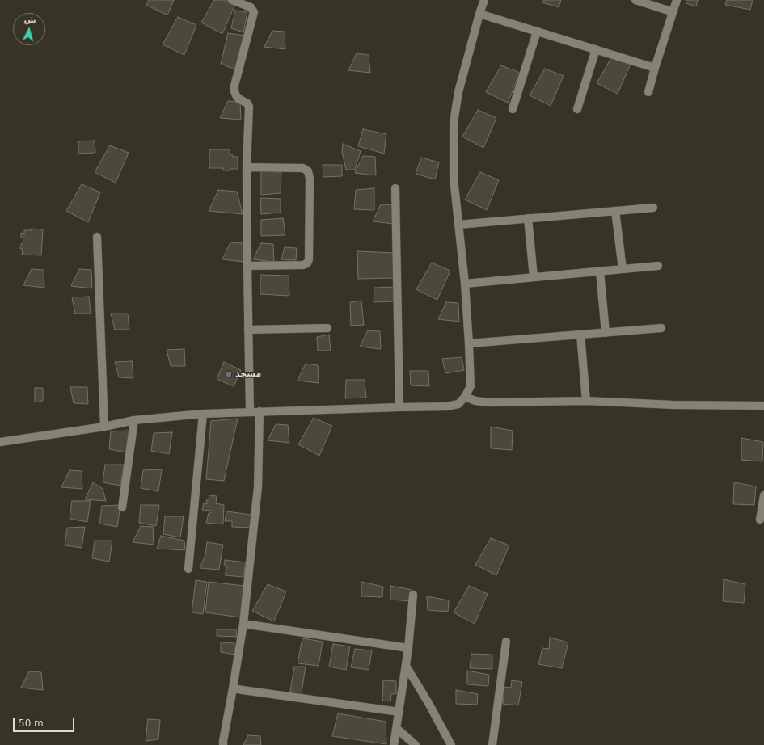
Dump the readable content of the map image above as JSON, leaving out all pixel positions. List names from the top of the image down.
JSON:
{
  "places": ["مسجد"],
  "scale_bar": "50 m",
  "north": "top"
}
